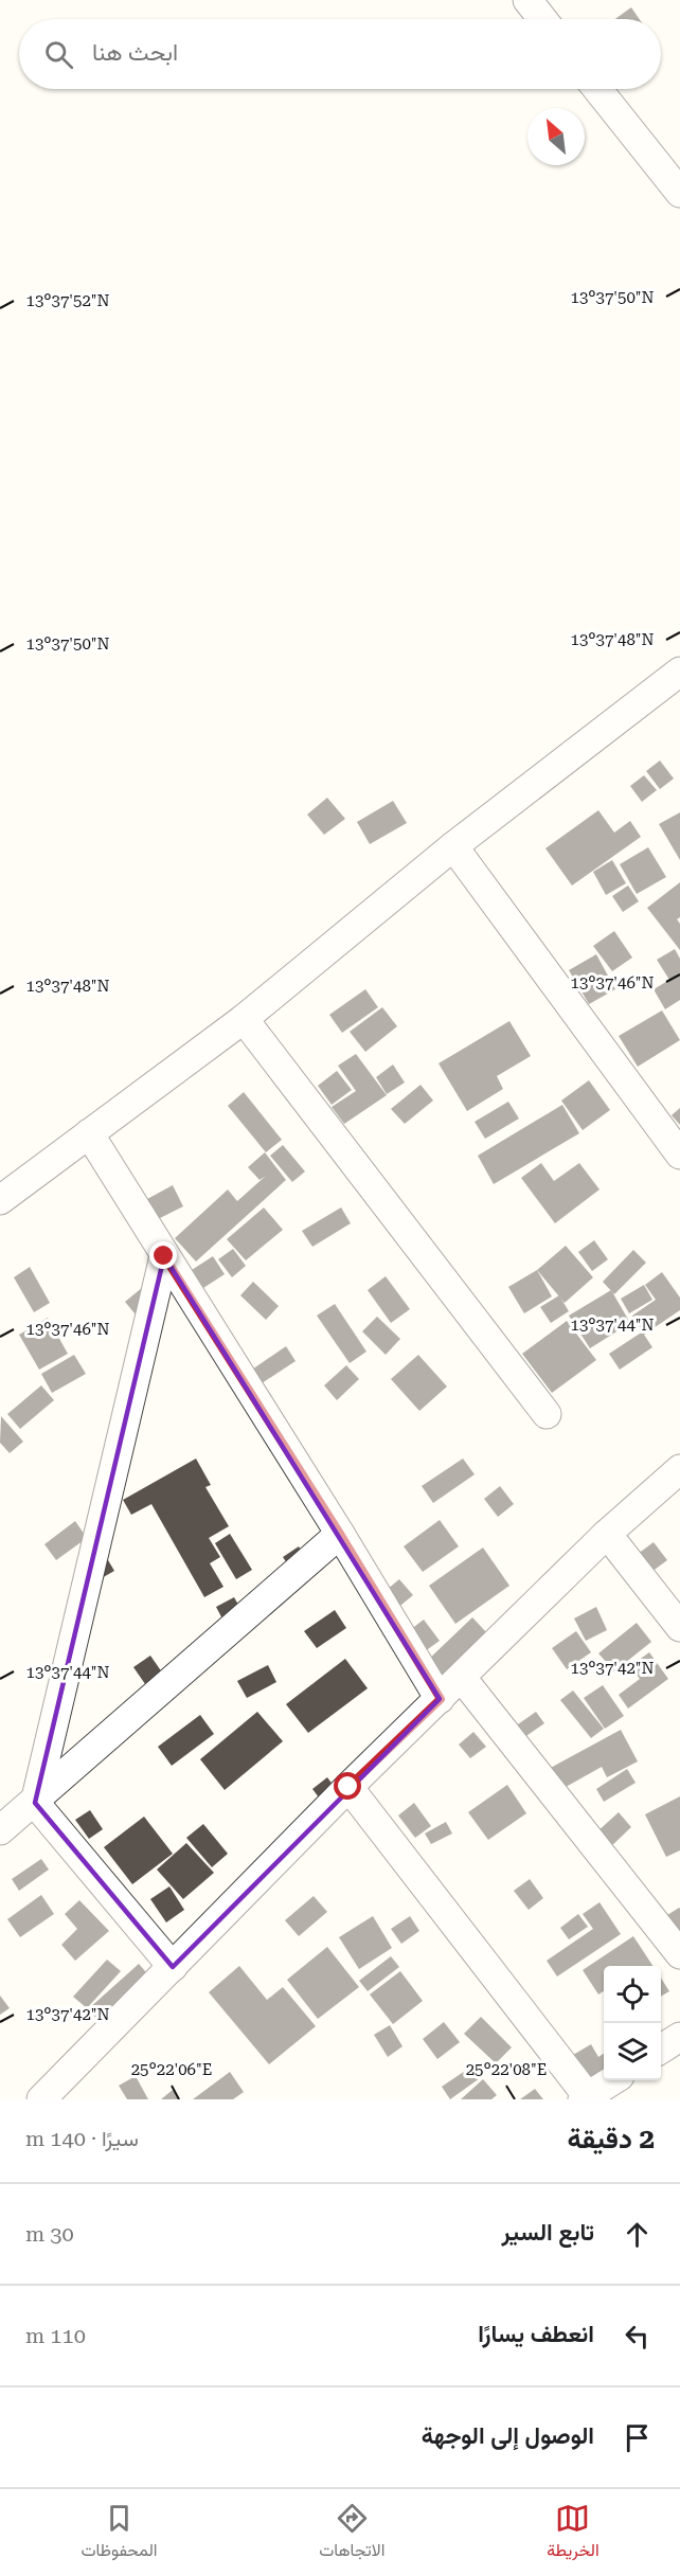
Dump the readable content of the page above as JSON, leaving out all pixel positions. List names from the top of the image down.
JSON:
{
  "north": "top left",
  "page": {
    "search": "ابحث هنا",
    "heading": ["2 دقيقة", "سيرًا · 140 m"],
    "list": [
      ["تابع السير", "30 m"],
      ["انعطف يسارًا", "110 m"],
      "الوصول إلى الوجهة"
    ],
    "nav": ["الخريطة", "الاتجاهات", "المحفوظات"]
  },
  "coordinates": [
    "13°37'50\"N",
    "13°37'52\"N",
    "13°37'48\"N",
    "13°37'46\"N",
    "13°37'44\"N",
    "13°37'42\"N",
    "25°22'06\"E",
    "25°22'08\"E"
  ]
}
